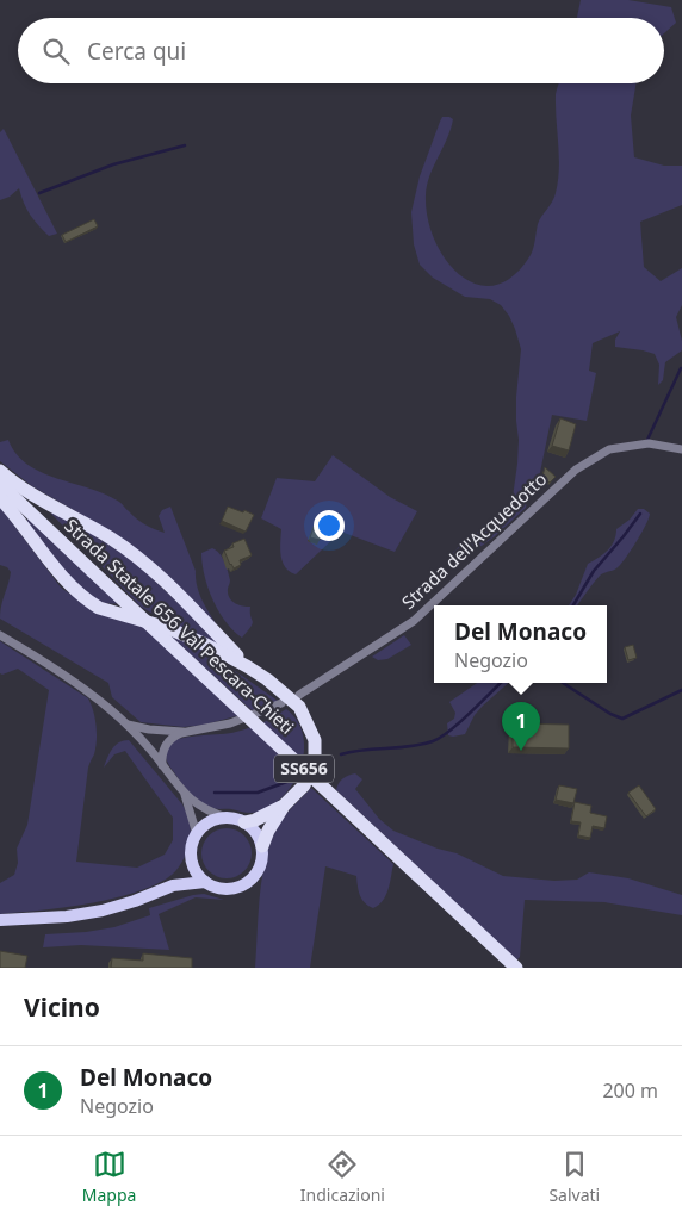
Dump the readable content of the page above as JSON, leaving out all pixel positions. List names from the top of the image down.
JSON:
{
  "streets": {
    "highway": ["Strada Statale 656 Val Pescara-Chieti", "SS656"],
    "street": ["Strada dell'Acquedotto"]
  },
  "page": {
    "search": "Cerca qui",
    "popup": ["Del Monaco", "Negozio"],
    "pins": "1",
    "heading": "Vicino",
    "list": [
      {
        "mark": "1",
        "name": "Del Monaco",
        "note": "Negozio",
        "value": "200 m"
      }
    ],
    "nav": ["Mappa", "Indicazioni", "Salvati"]
  }
}
